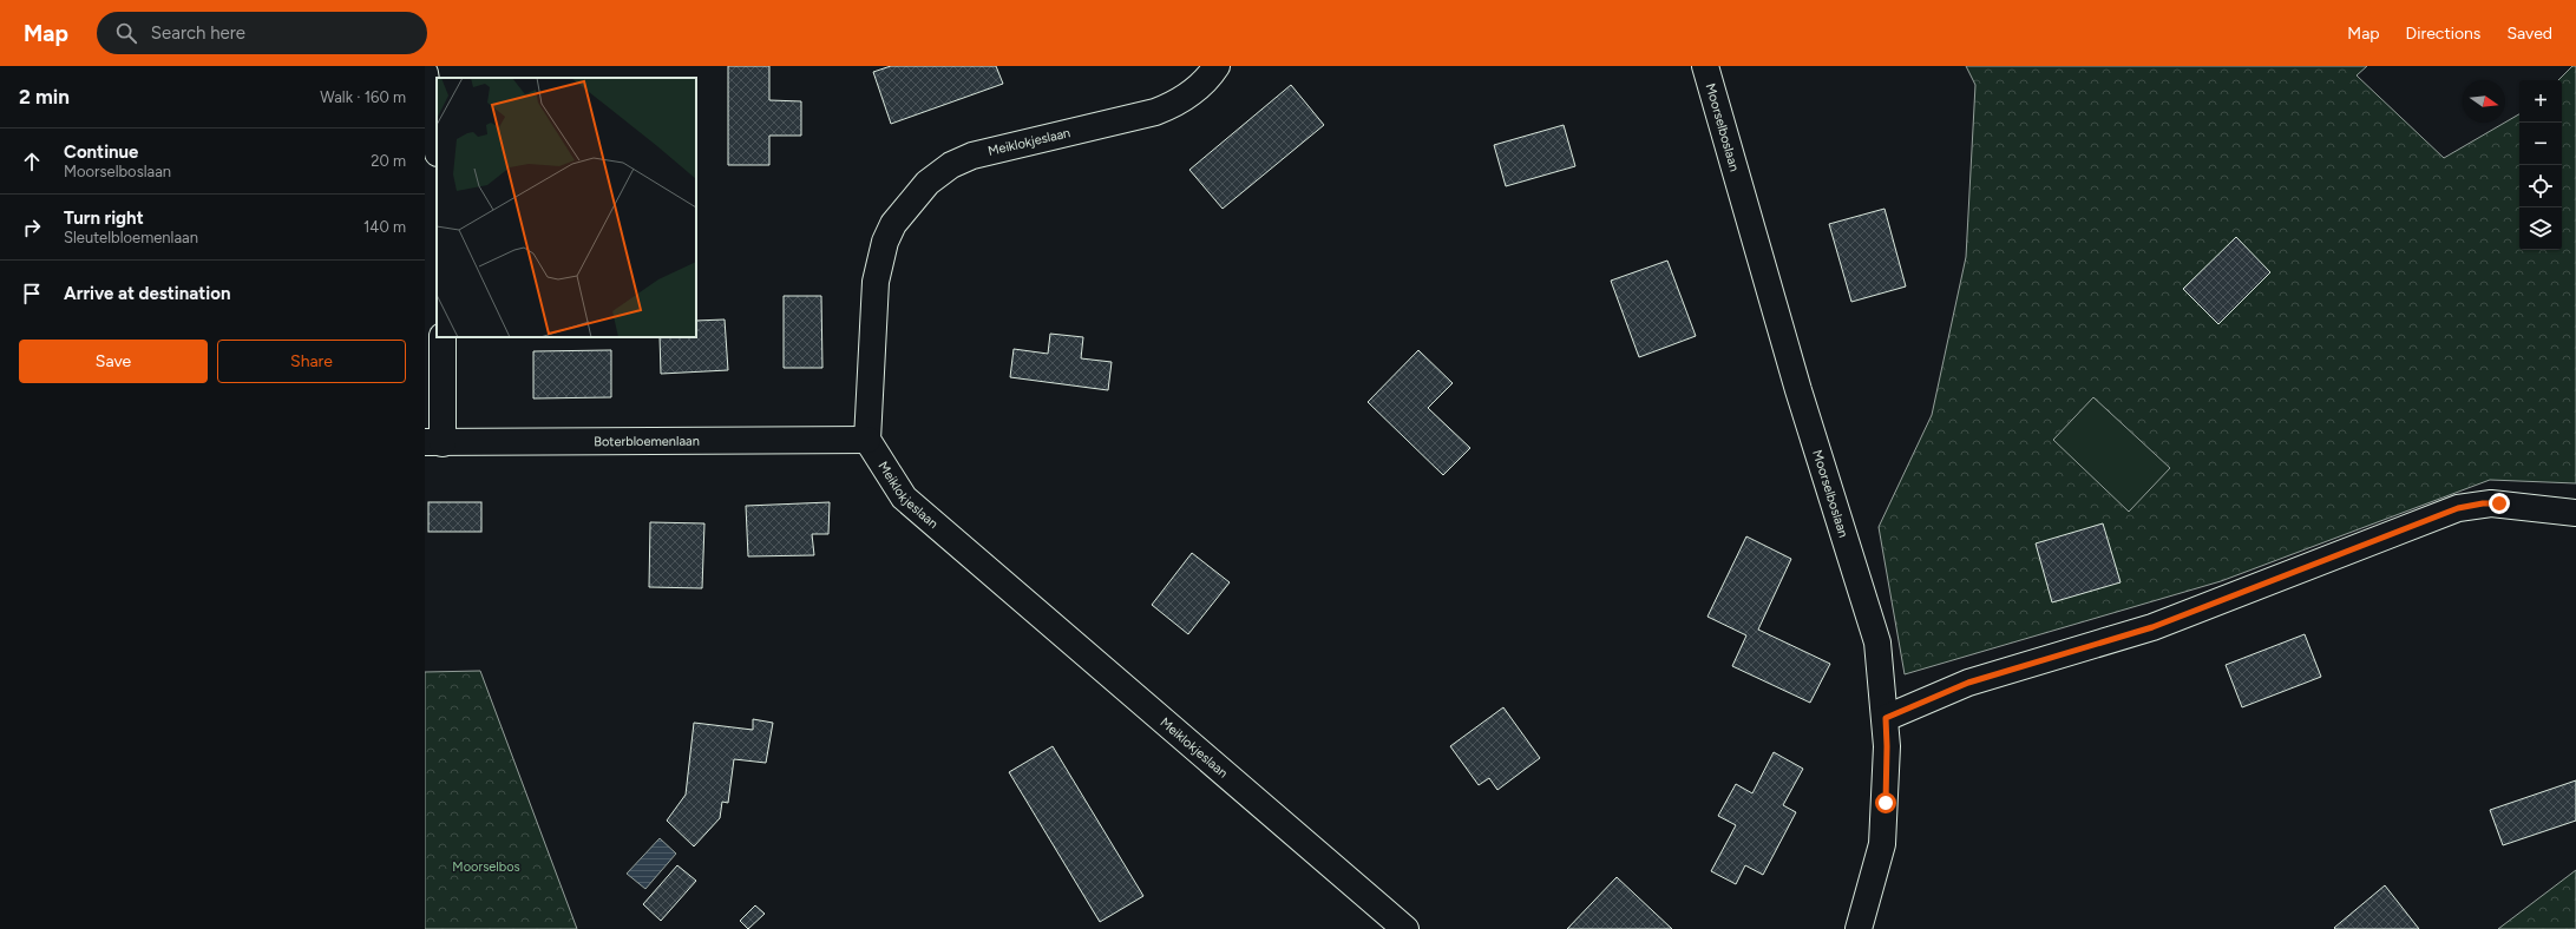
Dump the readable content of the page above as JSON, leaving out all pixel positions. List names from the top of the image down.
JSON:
{
  "streets": {
    "street": ["Moorselboslaan", "Meiklokjeslaan", "Boterbloemenlaan"]
  },
  "crossings": [
    ["Meiklokjeslaan", "Boterbloemenlaan"]
  ],
  "parks": ["Moorselbos"],
  "north": "right",
  "page": {
    "header": "Map",
    "search": "Search here",
    "nav": ["Map", "Directions", "Saved"],
    "heading": ["2 min", "Walk · 160 m"],
    "map_buttons": ["+", "−"],
    "list": [
      ["Continue", "Moorselboslaan", "20 m"],
      ["Turn right", "Sleutelbloemenlaan", "140 m"],
      "Arrive at destination"
    ],
    "buttons": ["Save", "Share"]
  }
}
